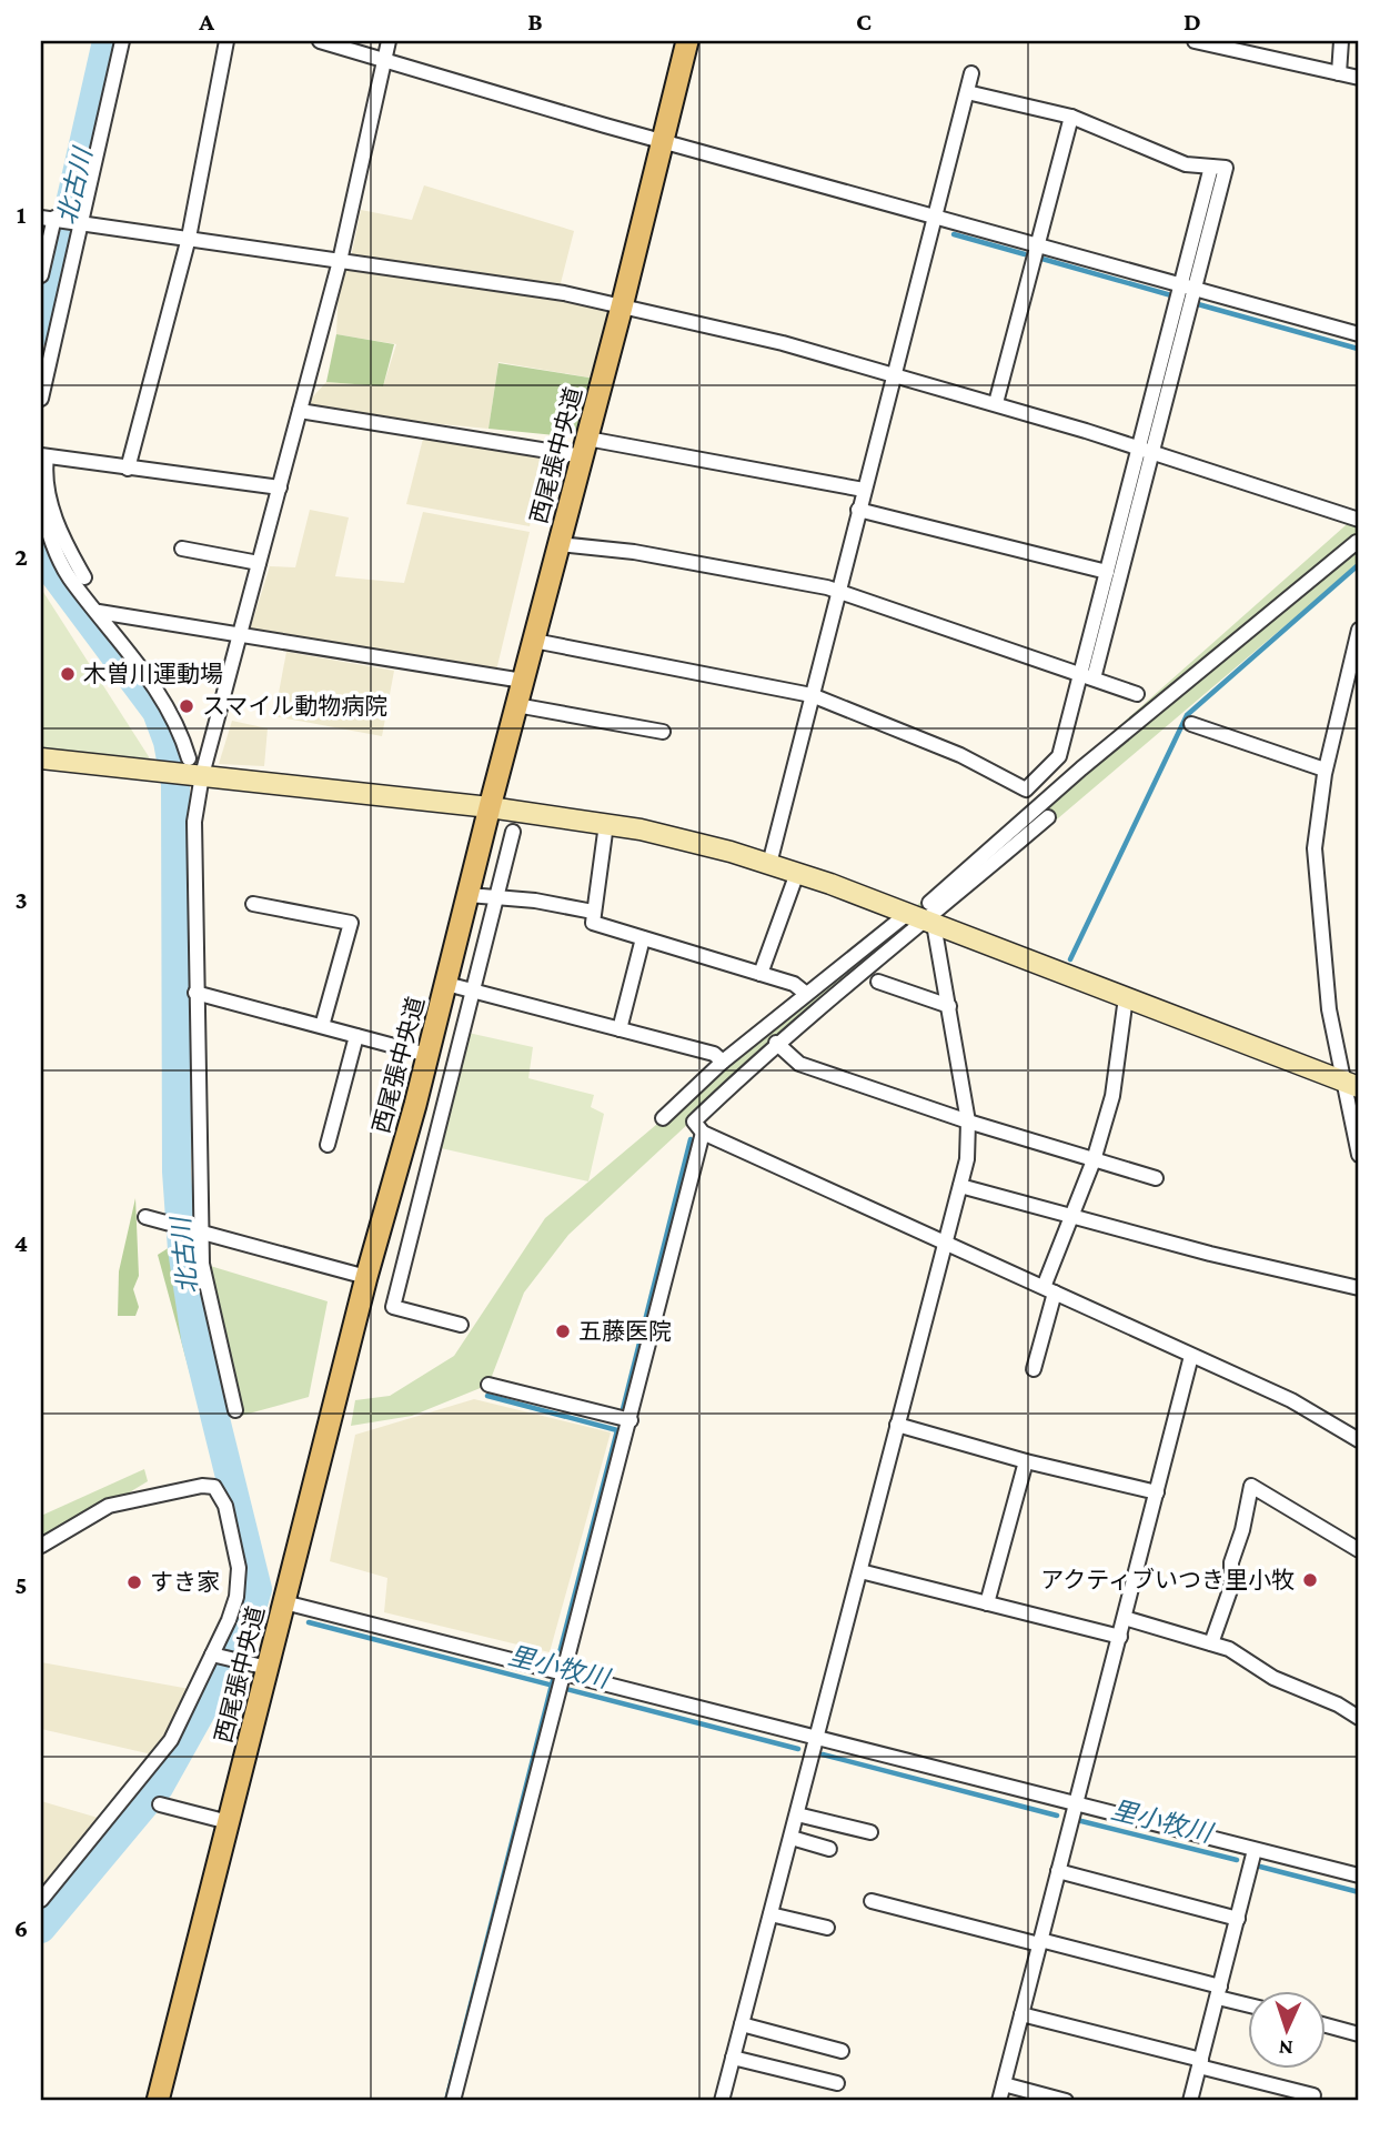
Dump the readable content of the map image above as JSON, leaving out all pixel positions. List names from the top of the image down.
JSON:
{
  "streets": {
    "main road": ["西尾張中央道"]
  },
  "water": ["北古川", "里小牧川"],
  "places": [
    "木曽川運動場",
    "スマイル動物病院",
    "五藤医院",
    "アクティブいつき里小牧",
    "すき家"
  ],
  "north": "bottom",
  "grid": {
    "columns": [
      "A",
      "B",
      "C",
      "D"
    ],
    "rows": [
      "1",
      "2",
      "3",
      "4",
      "5",
      "6"
    ]
  }
}
